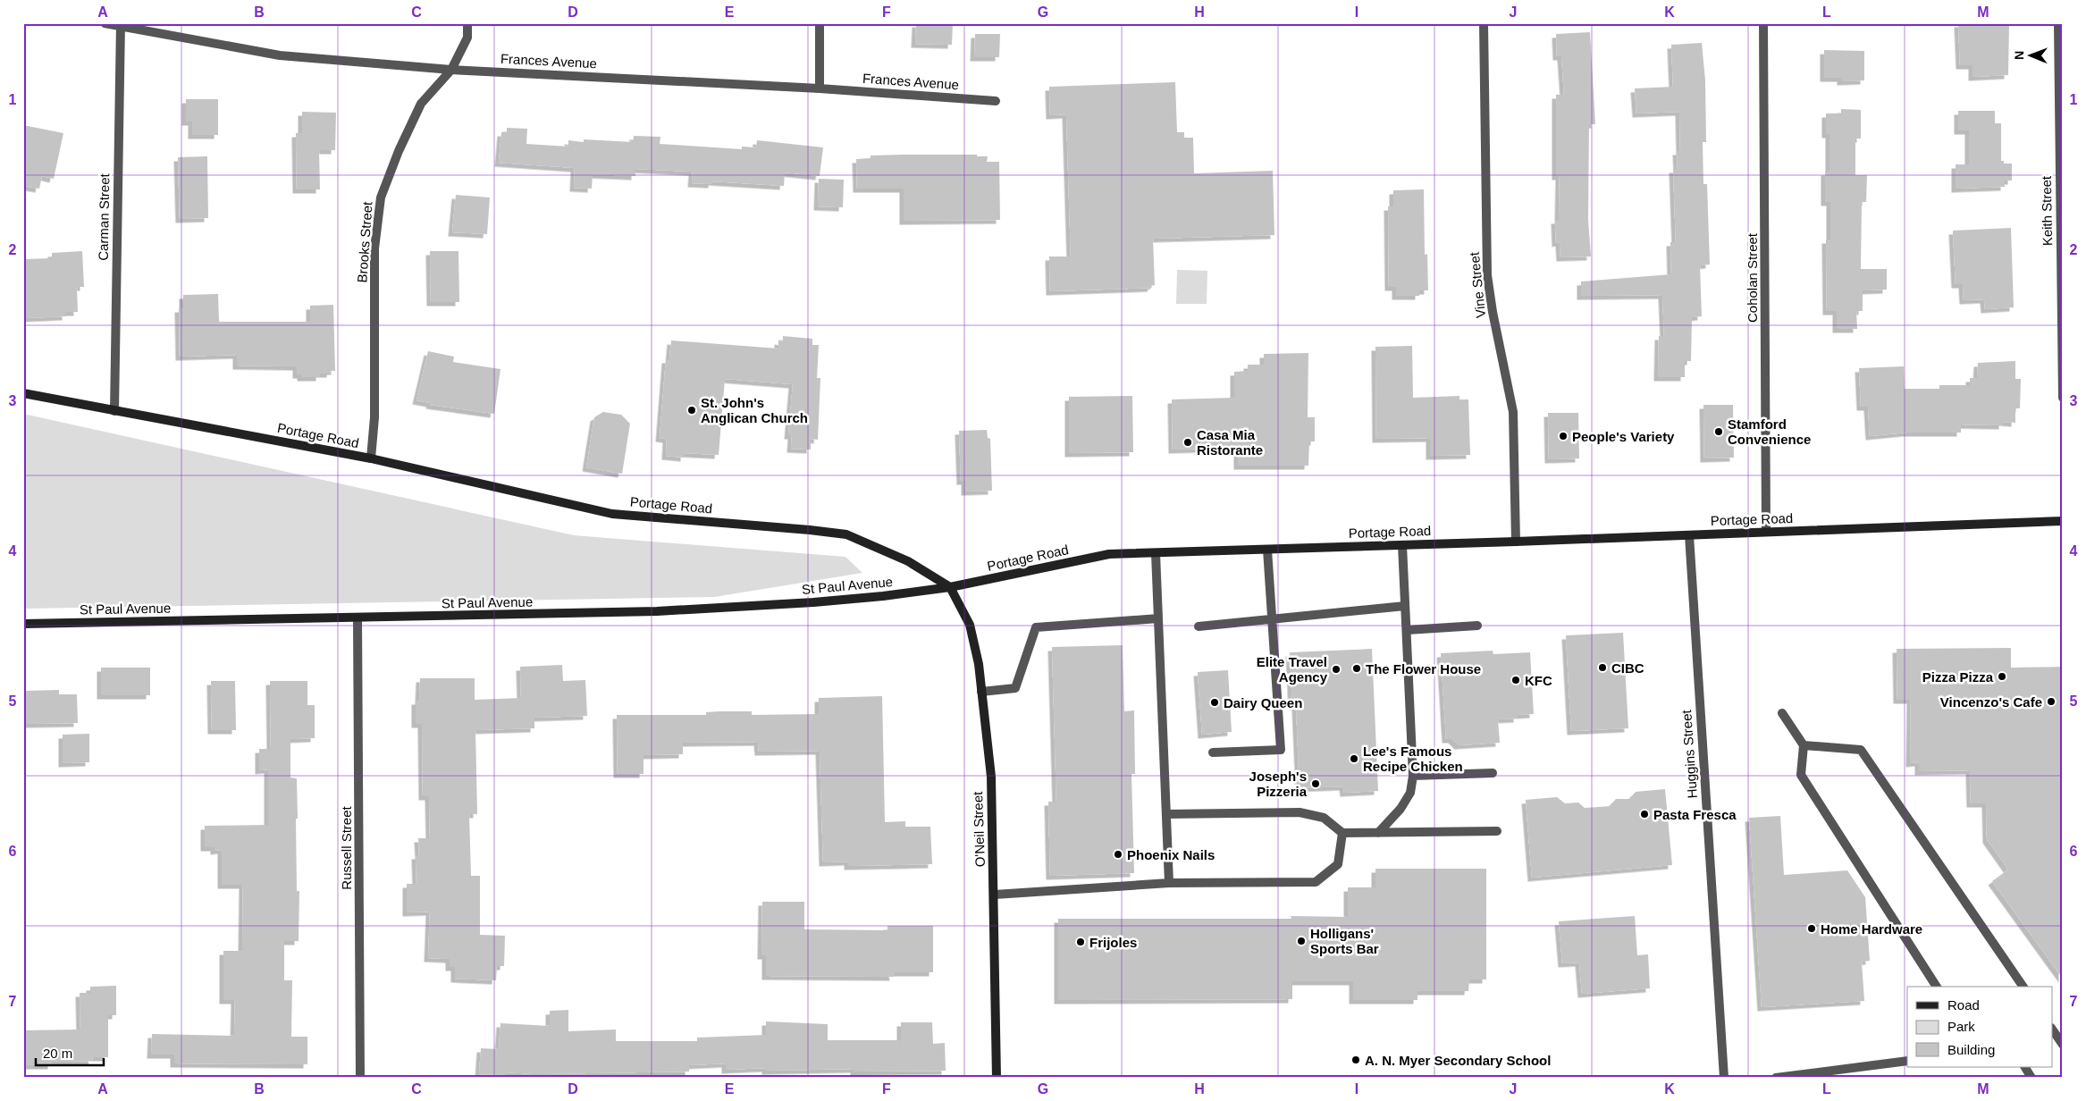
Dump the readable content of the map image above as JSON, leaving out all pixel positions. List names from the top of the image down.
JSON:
{
  "streets": {
    "main road": ["Portage Road", "St Paul Avenue", "O'Neil Street"],
    "street": [
      "Frances Avenue",
      "Keith Street",
      "Carman Street",
      "Brooks Street",
      "Coholan Street",
      "Vine Street",
      "Huggins Street",
      "Russell Street"
    ]
  },
  "crossings": [
    ["Frances Avenue", "Carman Street"],
    ["Frances Avenue", "Brooks Street"],
    ["Carman Street", "Portage Road"],
    ["Brooks Street", "Portage Road"],
    ["Coholan Street", "Portage Road"],
    ["Vine Street", "Portage Road"],
    ["Portage Road", "St Paul Avenue"],
    ["Portage Road", "Huggins Street"],
    ["Portage Road", "O'Neil Street"],
    ["St Paul Avenue", "O'Neil Street"],
    ["St Paul Avenue", "Russell Street"]
  ],
  "places": [
    "St. John's Anglican Church",
    "Stamford Convenience",
    "People's Variety",
    "Casa Mia Ristorante",
    "CIBC",
    "The Flower House",
    "Elite Travel Agency",
    "Pizza Pizza",
    "KFC",
    "Vincenzo's Cafe",
    "Dairy Queen",
    "Lee's Famous Recipe Chicken",
    "Joseph's Pizzeria",
    "Pasta Fresca",
    "Phoenix Nails",
    "Home Hardware",
    "Holligans' Sports Bar",
    "Frijoles",
    "A. N. Myer Secondary School"
  ],
  "legend": ["Road", "Park", "Building"],
  "scale_bar": "20 m",
  "north": "left",
  "grid": {
    "columns": [
      "A",
      "B",
      "C",
      "D",
      "E",
      "F",
      "G",
      "H",
      "I",
      "J",
      "K",
      "L",
      "M"
    ],
    "rows": [
      "1",
      "2",
      "3",
      "4",
      "5",
      "6",
      "7"
    ]
  }
}
